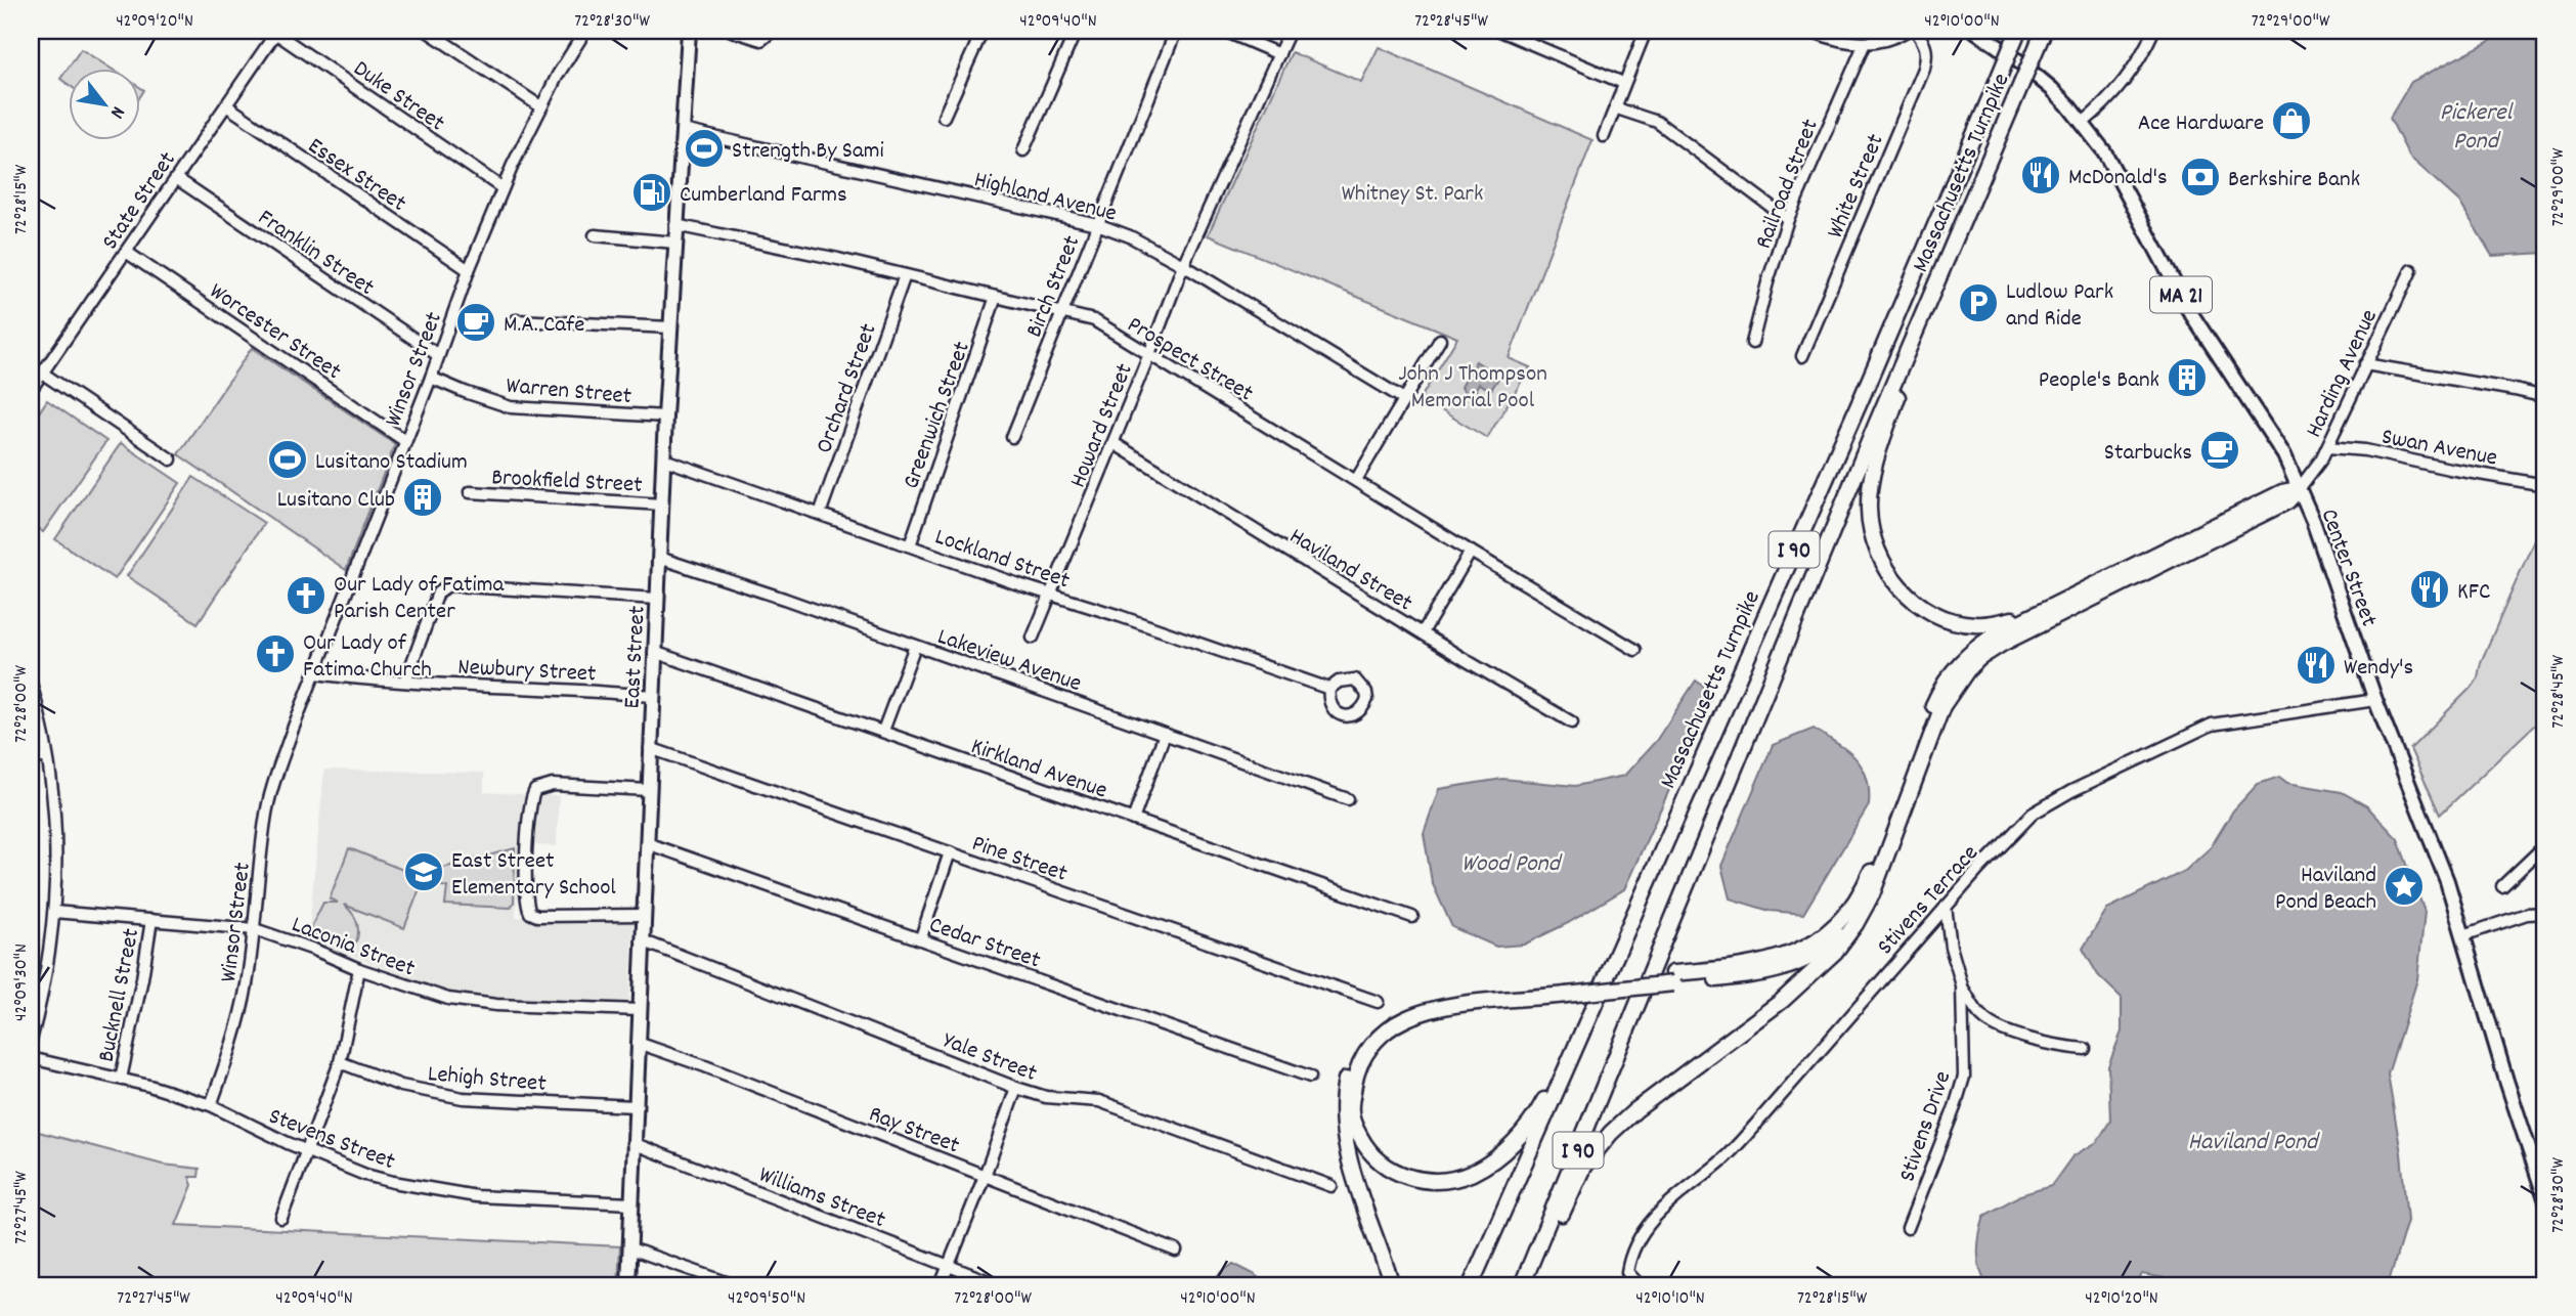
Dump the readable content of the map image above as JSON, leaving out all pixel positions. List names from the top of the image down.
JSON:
{
  "streets": {
    "highway": ["Massachusetts Turnpike", "I 90"],
    "main road": ["MA 21", "Center Street", "East Street"],
    "street": [
      "Duke Street",
      "Essex Street",
      "Railroad Street",
      "White Street",
      "Highland Avenue",
      "State Street",
      "Franklin Street",
      "Birch Street",
      "Worcester Street",
      "Prospect Street",
      "Winsor Street",
      "Harding Avenue",
      "Orchard Street",
      "Warren Street",
      "Greenwich Street",
      "Howard Street",
      "Swan Avenue",
      "Brookfield Street",
      "Lockland Street",
      "Haviland Street",
      "Lakeview Avenue",
      "Newbury Street",
      "Kirkland Avenue",
      "Pine Street",
      "Stivens Terrace",
      "Cedar Street",
      "Laconia Street",
      "Bucknell Street",
      "Yale Street",
      "Lehigh Street",
      "Stivens Drive",
      "Ray Street",
      "Stevens Street",
      "Williams Street"
    ]
  },
  "crossings": [
    ["Duke Street", "State Street"],
    ["Duke Street", "Winsor Street"],
    ["Essex Street", "State Street"],
    ["Essex Street", "Winsor Street"],
    ["Highland Avenue", "Birch Street"],
    ["Highland Avenue", "Howard Street"],
    ["Highland Avenue", "East Street"],
    ["State Street", "Franklin Street"],
    ["State Street", "Worcester Street"],
    ["Franklin Street", "Winsor Street"],
    ["Birch Street", "Prospect Street"],
    ["Worcester Street", "Winsor Street"],
    ["Prospect Street", "Orchard Street"],
    ["Prospect Street", "Greenwich Street"],
    ["Prospect Street", "Howard Street"],
    ["Prospect Street", "East Street"],
    ["Winsor Street", "Warren Street"],
    ["Winsor Street", "Newbury Street"],
    ["Winsor Street", "Laconia Street"],
    ["Winsor Street", "Stevens Street"],
    ["Harding Avenue", "Swan Avenue"],
    ["Harding Avenue", "Center Street"],
    ["Orchard Street", "Lockland Street"],
    ["Warren Street", "East Street"],
    ["Greenwich Street", "Lockland Street"],
    ["Howard Street", "Lockland Street"],
    ["Howard Street", "Haviland Street"],
    ["Brookfield Street", "East Street"],
    ["Lockland Street", "East Street"],
    ["Center Street", "Stivens Terrace"],
    ["East Street", "Lakeview Avenue"],
    ["East Street", "Newbury Street"],
    ["East Street", "Kirkland Avenue"],
    ["East Street", "Pine Street"],
    ["East Street", "Cedar Street"],
    ["East Street", "Laconia Street"],
    ["East Street", "Yale Street"],
    ["East Street", "Lehigh Street"],
    ["East Street", "Ray Street"],
    ["East Street", "Stevens Street"],
    ["East Street", "Williams Street"],
    ["Stivens Terrace", "Stivens Drive"],
    ["Laconia Street", "Bucknell Street"],
    ["Bucknell Street", "Stevens Street"]
  ],
  "water": ["Pickerel Pond", "Wood Pond", "Haviland Pond"],
  "parks": ["Whitney St. Park", "John J Thompson Memorial Pool"],
  "places": {
    "shop": ["Ace Hardware"],
    "sports": ["Strength By Sami", "Lusitano Stadium"],
    "restaurant": ["McDonald's", "KFC", "Wendy's"],
    "bank": ["Berkshire Bank"],
    "fuel station": ["Cumberland Farms"],
    "parking": ["Ludlow Park and Ride"],
    "cafe": ["M.A. Cafe", "Starbucks"],
    "building": ["People's Bank", "Lusitano Club"],
    "church": ["Our Lady of Fatima Parish Center", "Our Lady of Fatima Church"],
    "school or university": ["East Street Elementary School"],
    "place": ["Haviland Pond Beach"]
  },
  "north": "bottom right",
  "coordinates": [
    "42°09'20\"N",
    "72°28'30\"W",
    "42°09'40\"N",
    "72°28'45\"W",
    "42°10'00\"N",
    "72°29'00\"W",
    "72°28'15\"W",
    "72°28'00\"W",
    "42°09'30\"N",
    "72°27'45\"W",
    "42°09'50\"N",
    "42°10'10\"N",
    "42°10'20\"N"
  ]
}
